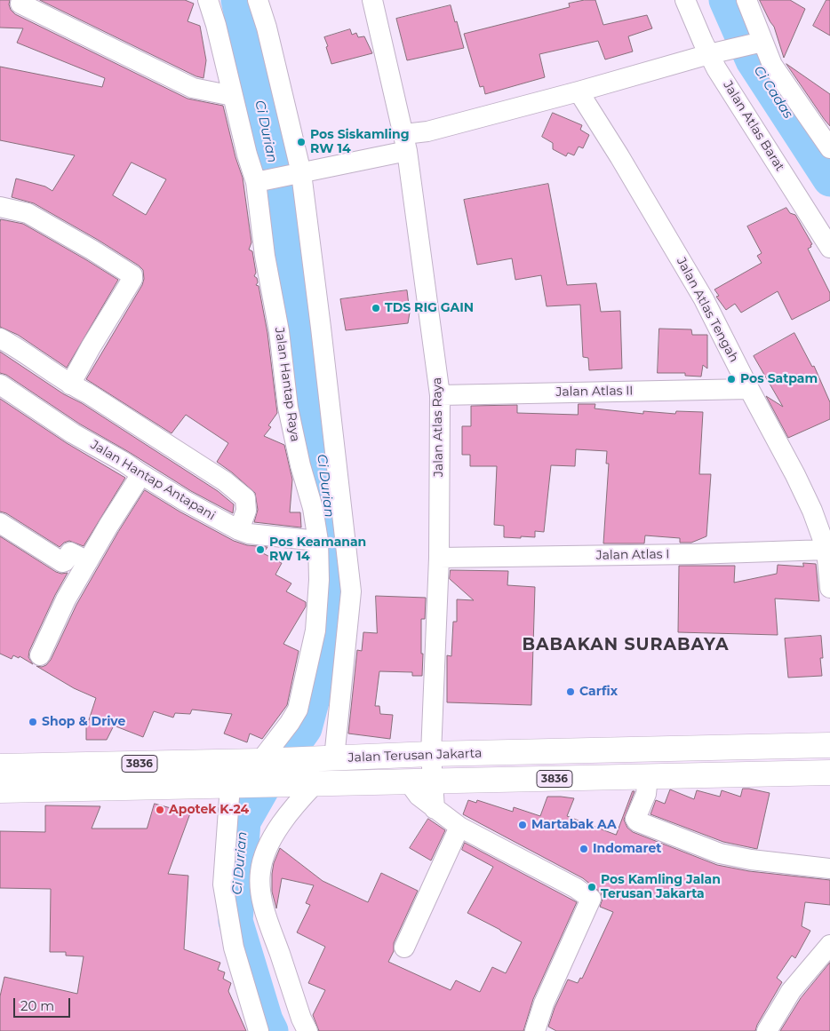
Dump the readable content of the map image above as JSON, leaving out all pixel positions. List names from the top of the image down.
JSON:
{
  "streets": {
    "main road": ["Jalan Terusan Jakarta", "3836"],
    "street": [
      "Jalan Atlas Barat",
      "Jalan Atlas Tengah",
      "Jalan Hantap Raya",
      "Jalan Atlas II",
      "Jalan Atlas Raya",
      "Jalan Hantap Antapani",
      "Jalan Atlas I"
    ]
  },
  "crossings": [
    ["Jalan Atlas Tengah", "Jalan Atlas II"],
    ["Jalan Atlas Tengah", "Jalan Atlas I"],
    ["Jalan Hantap Raya", "Jalan Hantap Antapani"],
    ["Jalan Hantap Raya", "Jalan Terusan Jakarta"],
    ["Jalan Atlas II", "Jalan Atlas Raya"],
    ["Jalan Atlas Raya", "Jalan Atlas I"],
    ["Jalan Atlas Raya", "Jalan Terusan Jakarta"]
  ],
  "districts": ["BABAKAN SURABAYA"],
  "water": ["Ci Cadas", "Ci Durian"],
  "places": [
    "Pos Siskamling RW 14",
    "TDS RIG GAIN",
    "Pos Satpam",
    "Pos Keamanan RW 14",
    "Carfix",
    "Shop & Drive",
    "Apotek K-24",
    "Martabak AA",
    "Indomaret",
    "Pos Kamling Jalan Terusan Jakarta"
  ],
  "scale_bar": "20 m"
}
